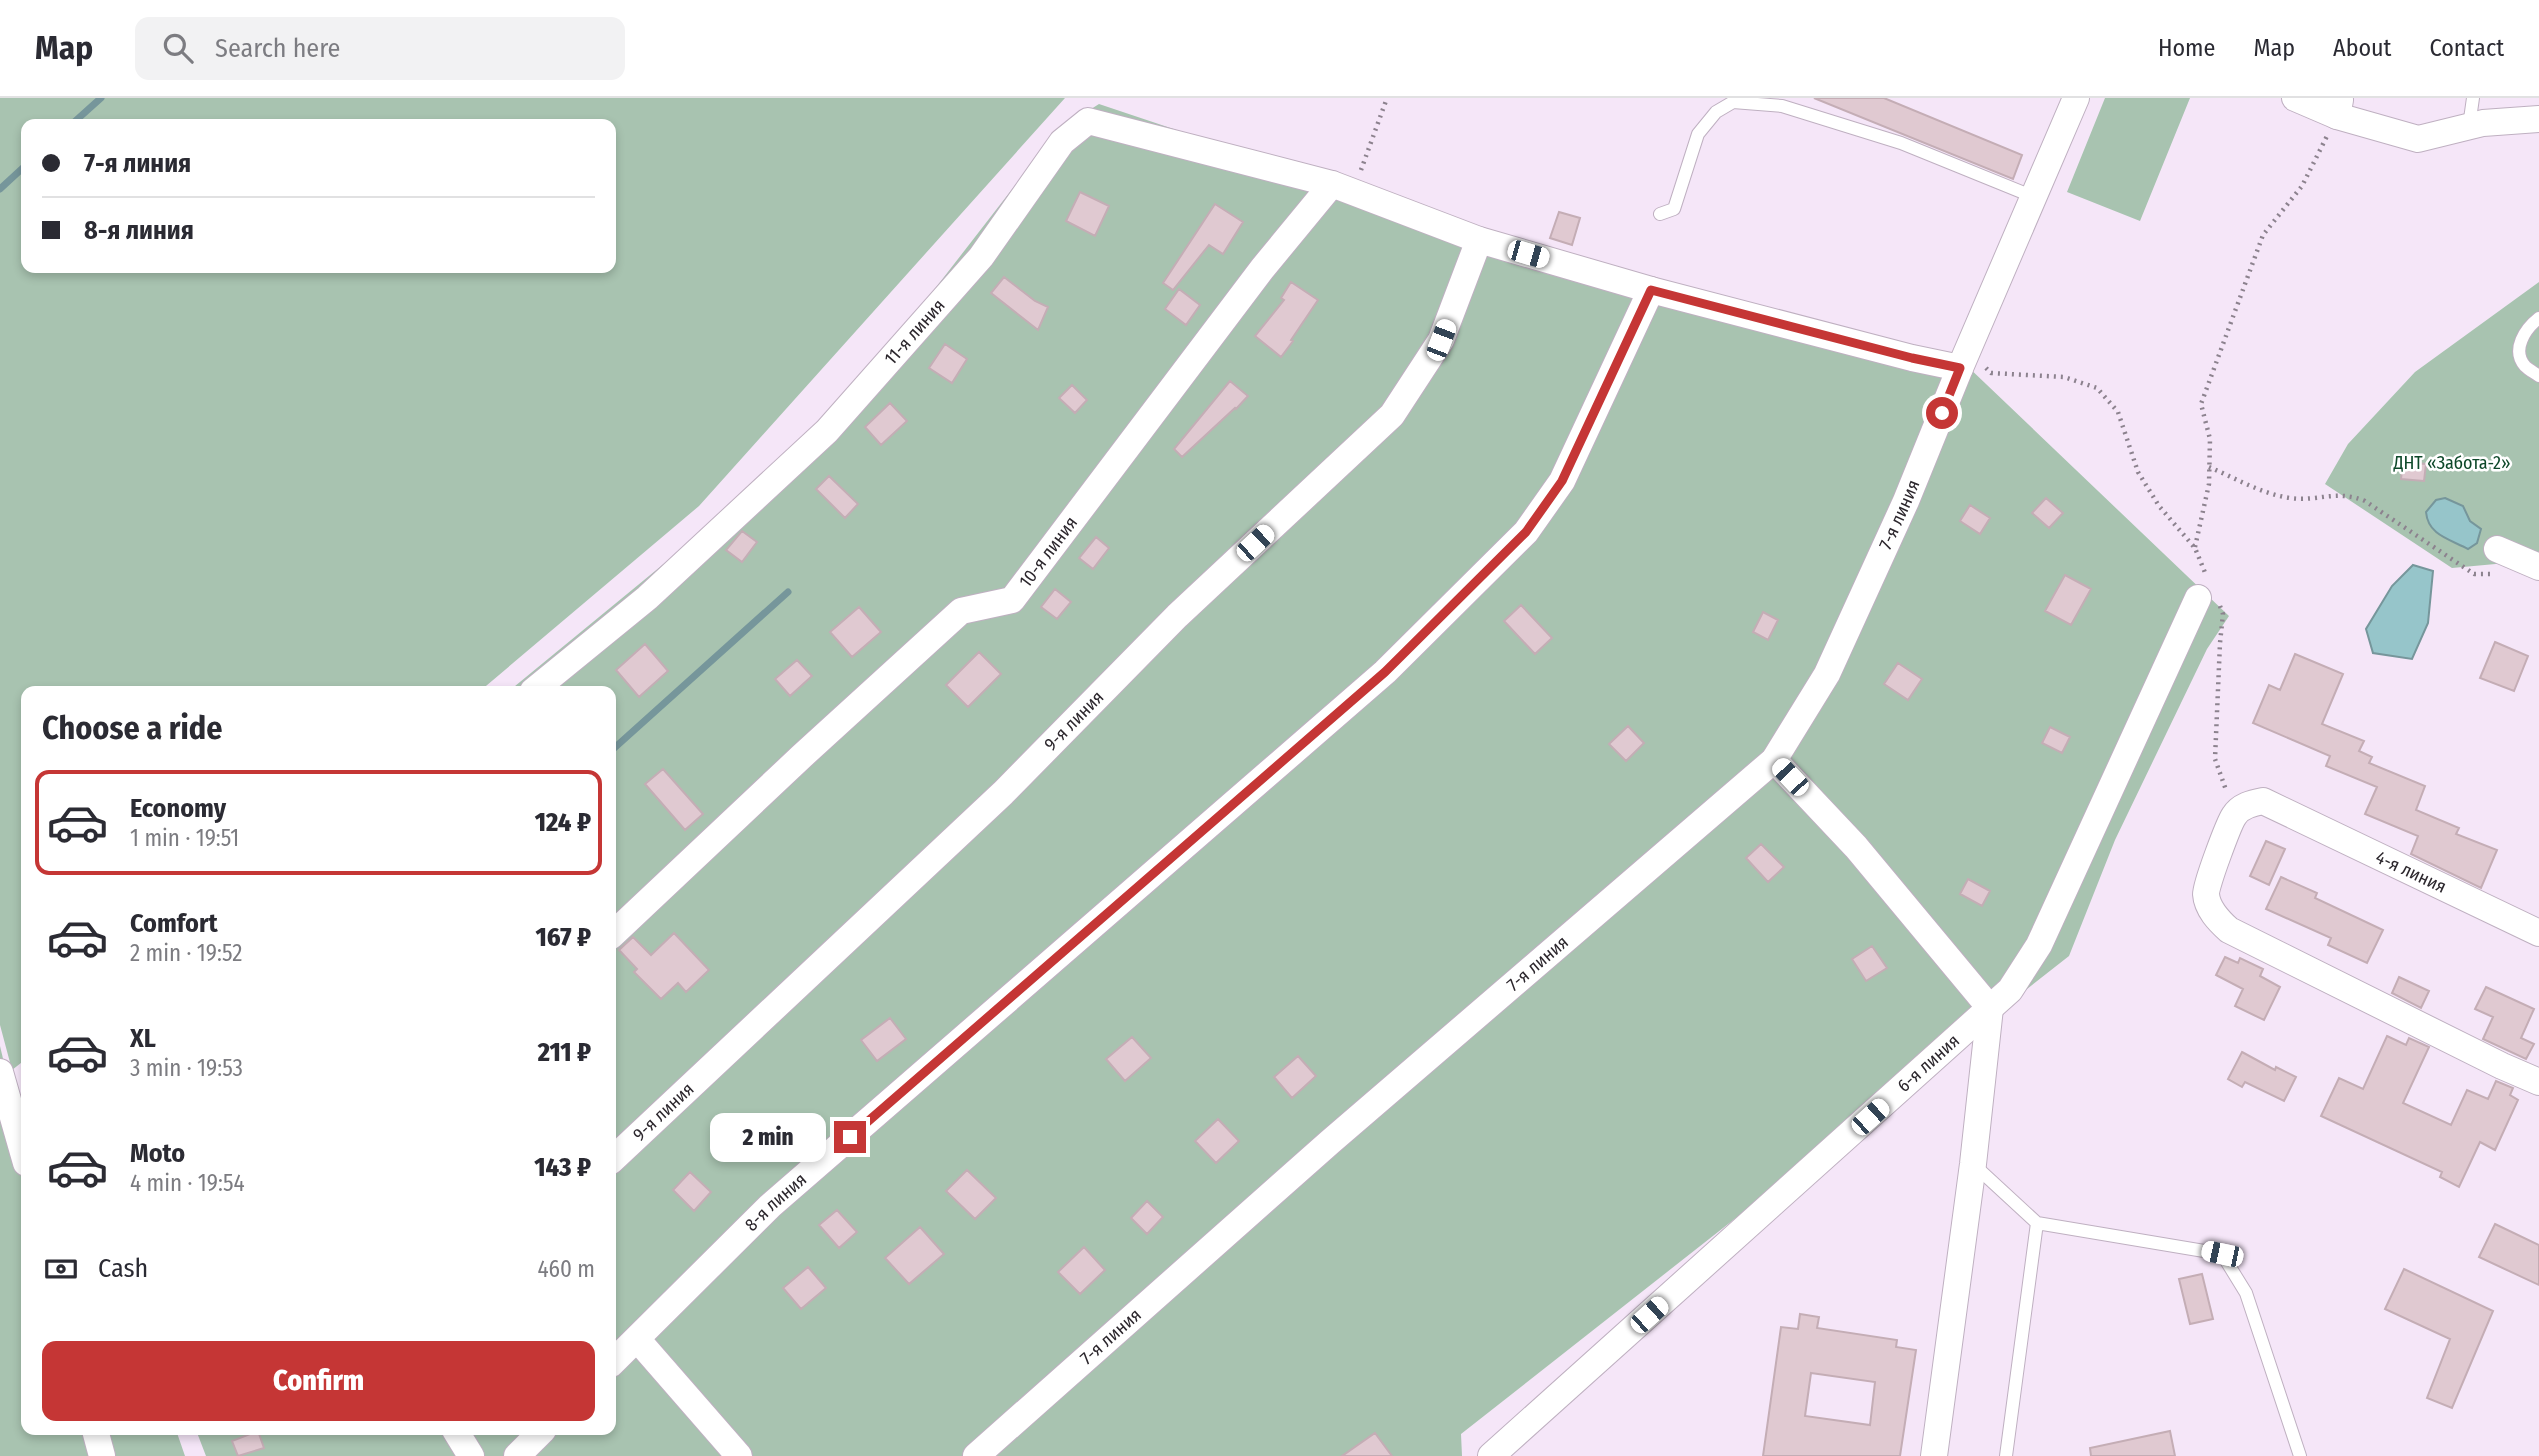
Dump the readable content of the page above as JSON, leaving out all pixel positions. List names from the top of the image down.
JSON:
{
  "streets": {
    "street": [
      "11-я линия",
      "7-я линия",
      "10-я линия",
      "9-я линия",
      "4-я линия",
      "6-я линия",
      "8-я линия"
    ]
  },
  "crossings": [
    ["11-я линия", "10-я линия"]
  ],
  "parks": ["ДНТ «Забота-2»"],
  "page": {
    "header": "Map",
    "search": "Search here",
    "nav": [
      "Home",
      "Map",
      "About",
      "Contact"
    ],
    "banner": ["7-я линия", "8-я линия"],
    "heading": "Choose a ride",
    "list": [
      {
        "name": "Economy",
        "note": "1 min · 19:51",
        "value": "124 ₽"
      },
      {
        "name": "Comfort",
        "note": "2 min · 19:52",
        "value": "167 ₽"
      },
      {
        "name": "XL",
        "note": "3 min · 19:53",
        "value": "211 ₽"
      },
      {
        "name": "Moto",
        "note": "4 min · 19:54",
        "value": "143 ₽"
      }
    ],
    "bubble": "2 min",
    "pay": ["Cash", "460 m"],
    "buttons": "Confirm"
  }
}
